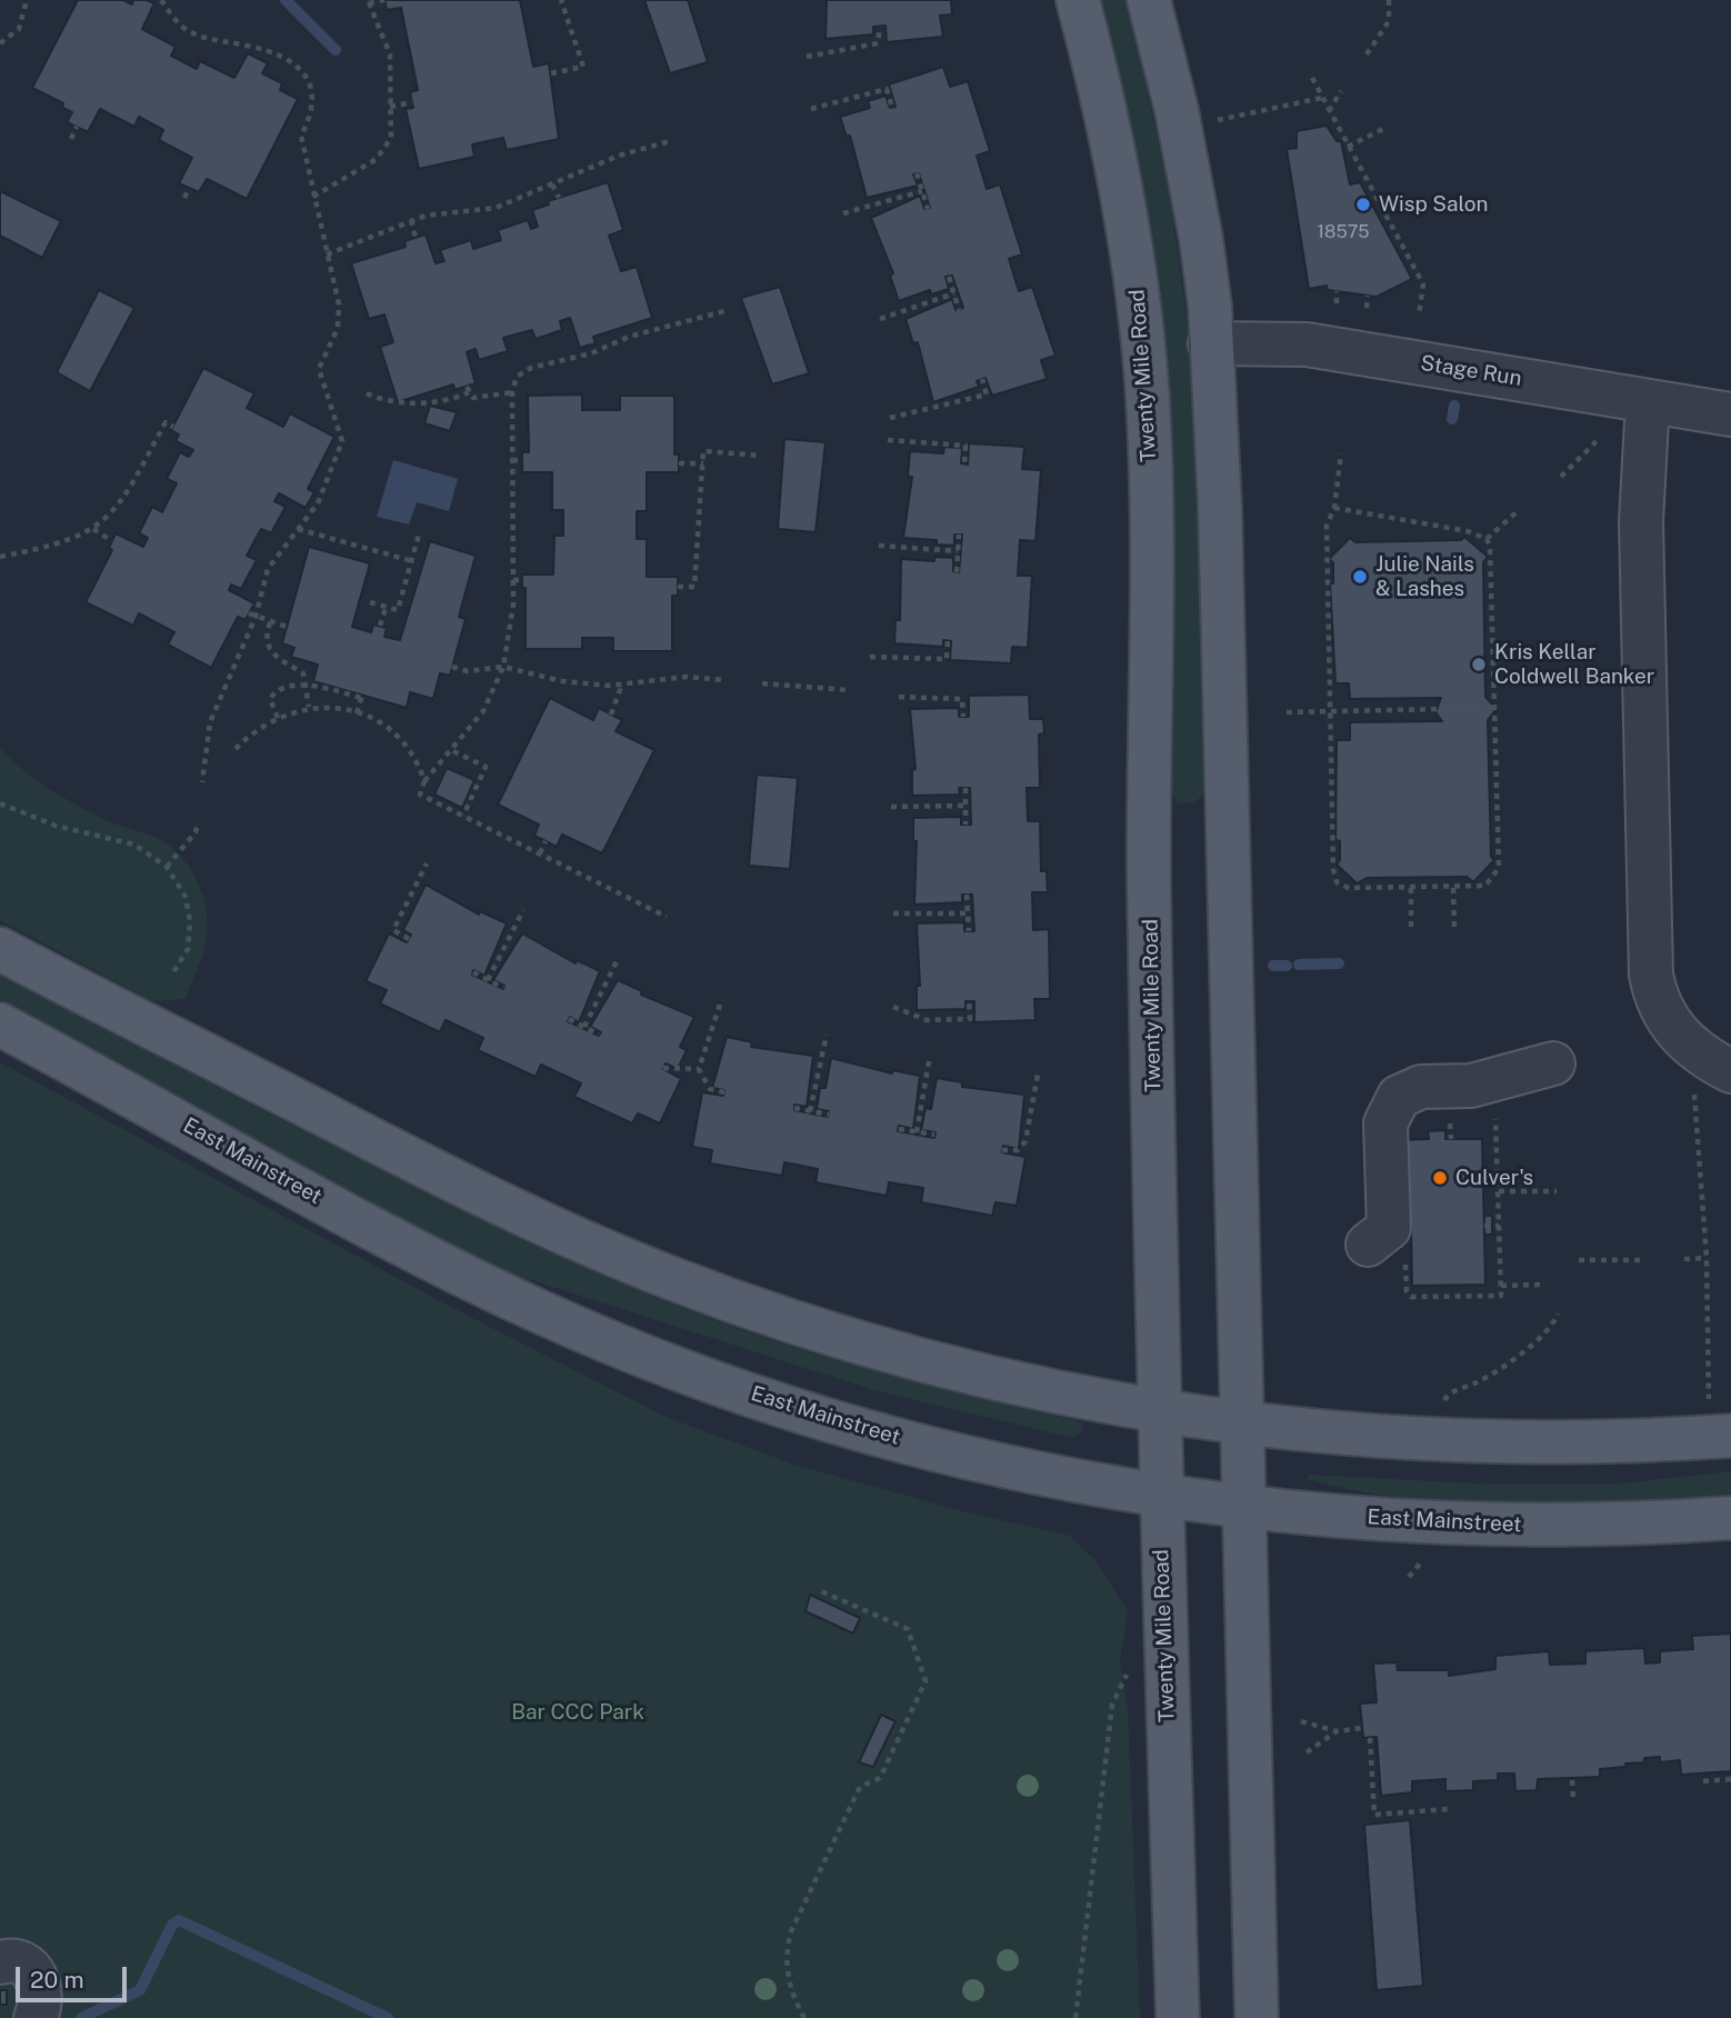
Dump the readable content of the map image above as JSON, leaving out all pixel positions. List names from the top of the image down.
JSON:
{
  "streets": {
    "main road": ["Twenty Mile Road", "East Mainstreet"],
    "street": ["Stage Run"]
  },
  "crossings": [
    ["Twenty Mile Road", "East Mainstreet"]
  ],
  "parks": ["Bar CCC Park"],
  "places": [
    "Wisp Salon",
    "Julie Nails & Lashes",
    "Kris Kellar Coldwell Banker",
    "Culver's"
  ],
  "house_numbers": ["18575"],
  "scale_bar": "20 m"
}
